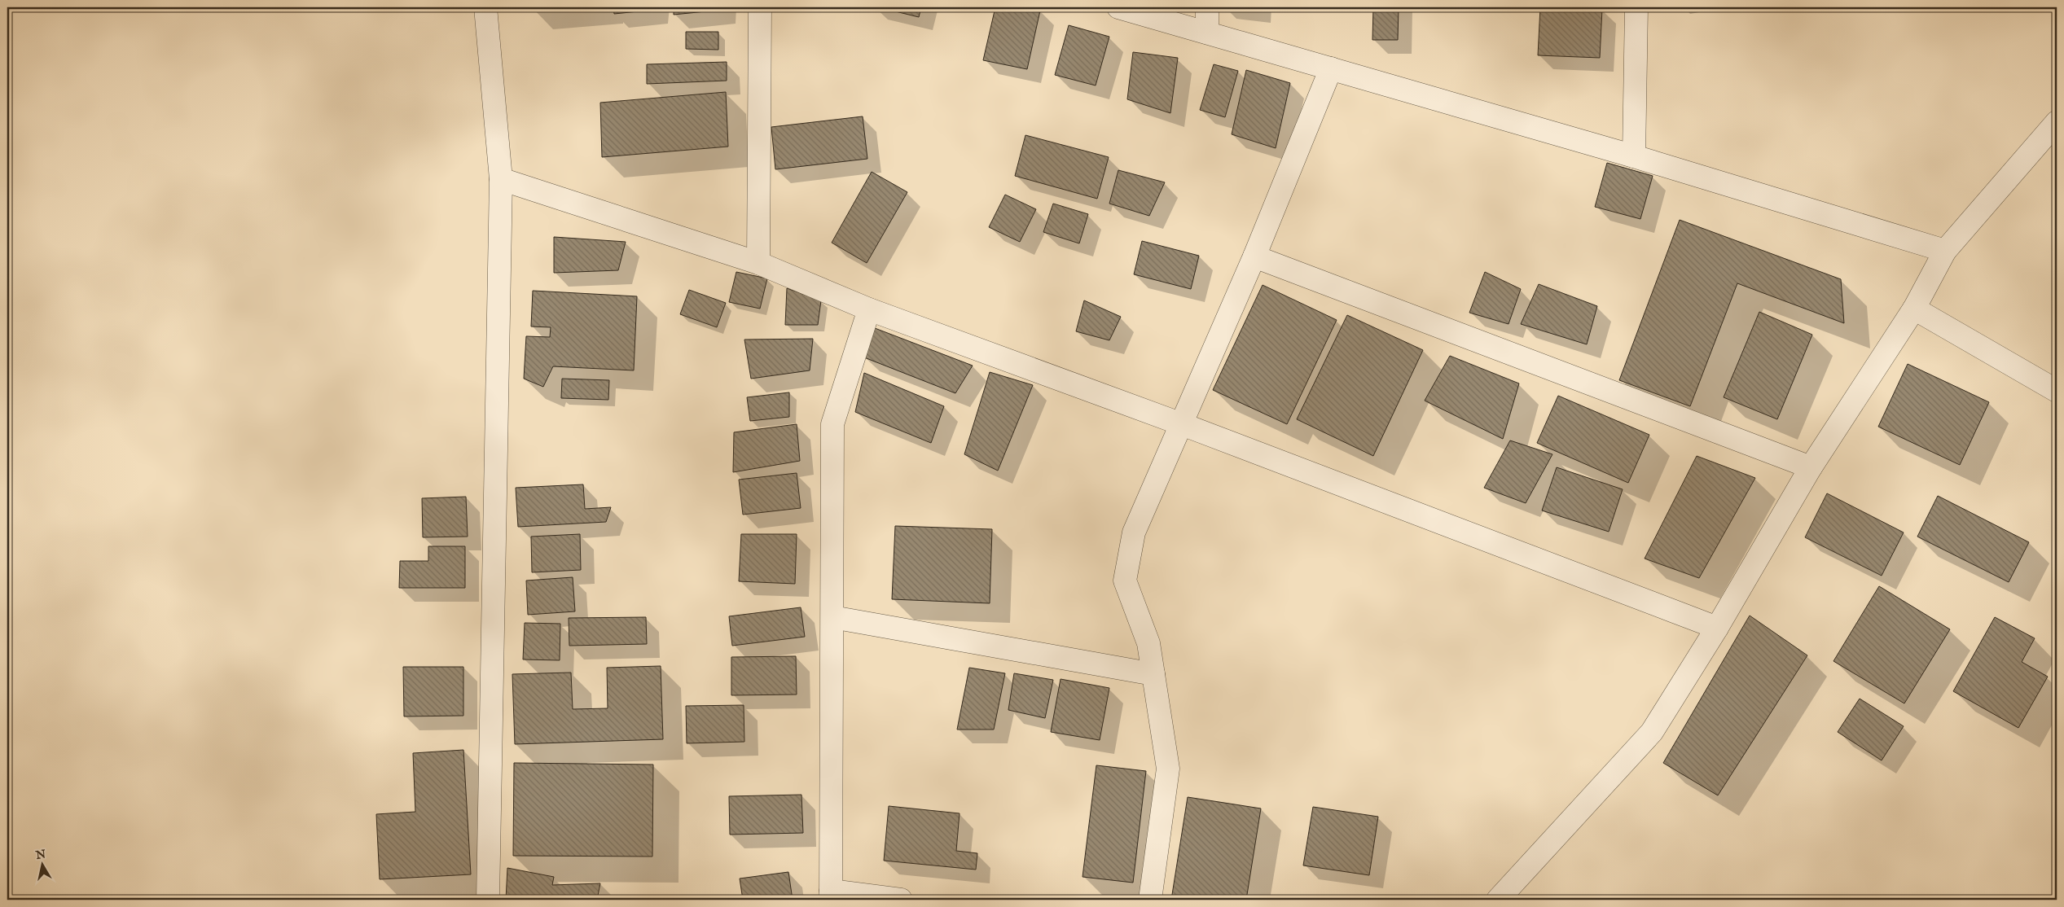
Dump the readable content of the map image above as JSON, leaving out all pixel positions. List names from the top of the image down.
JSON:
{
  "north": "top"
}
